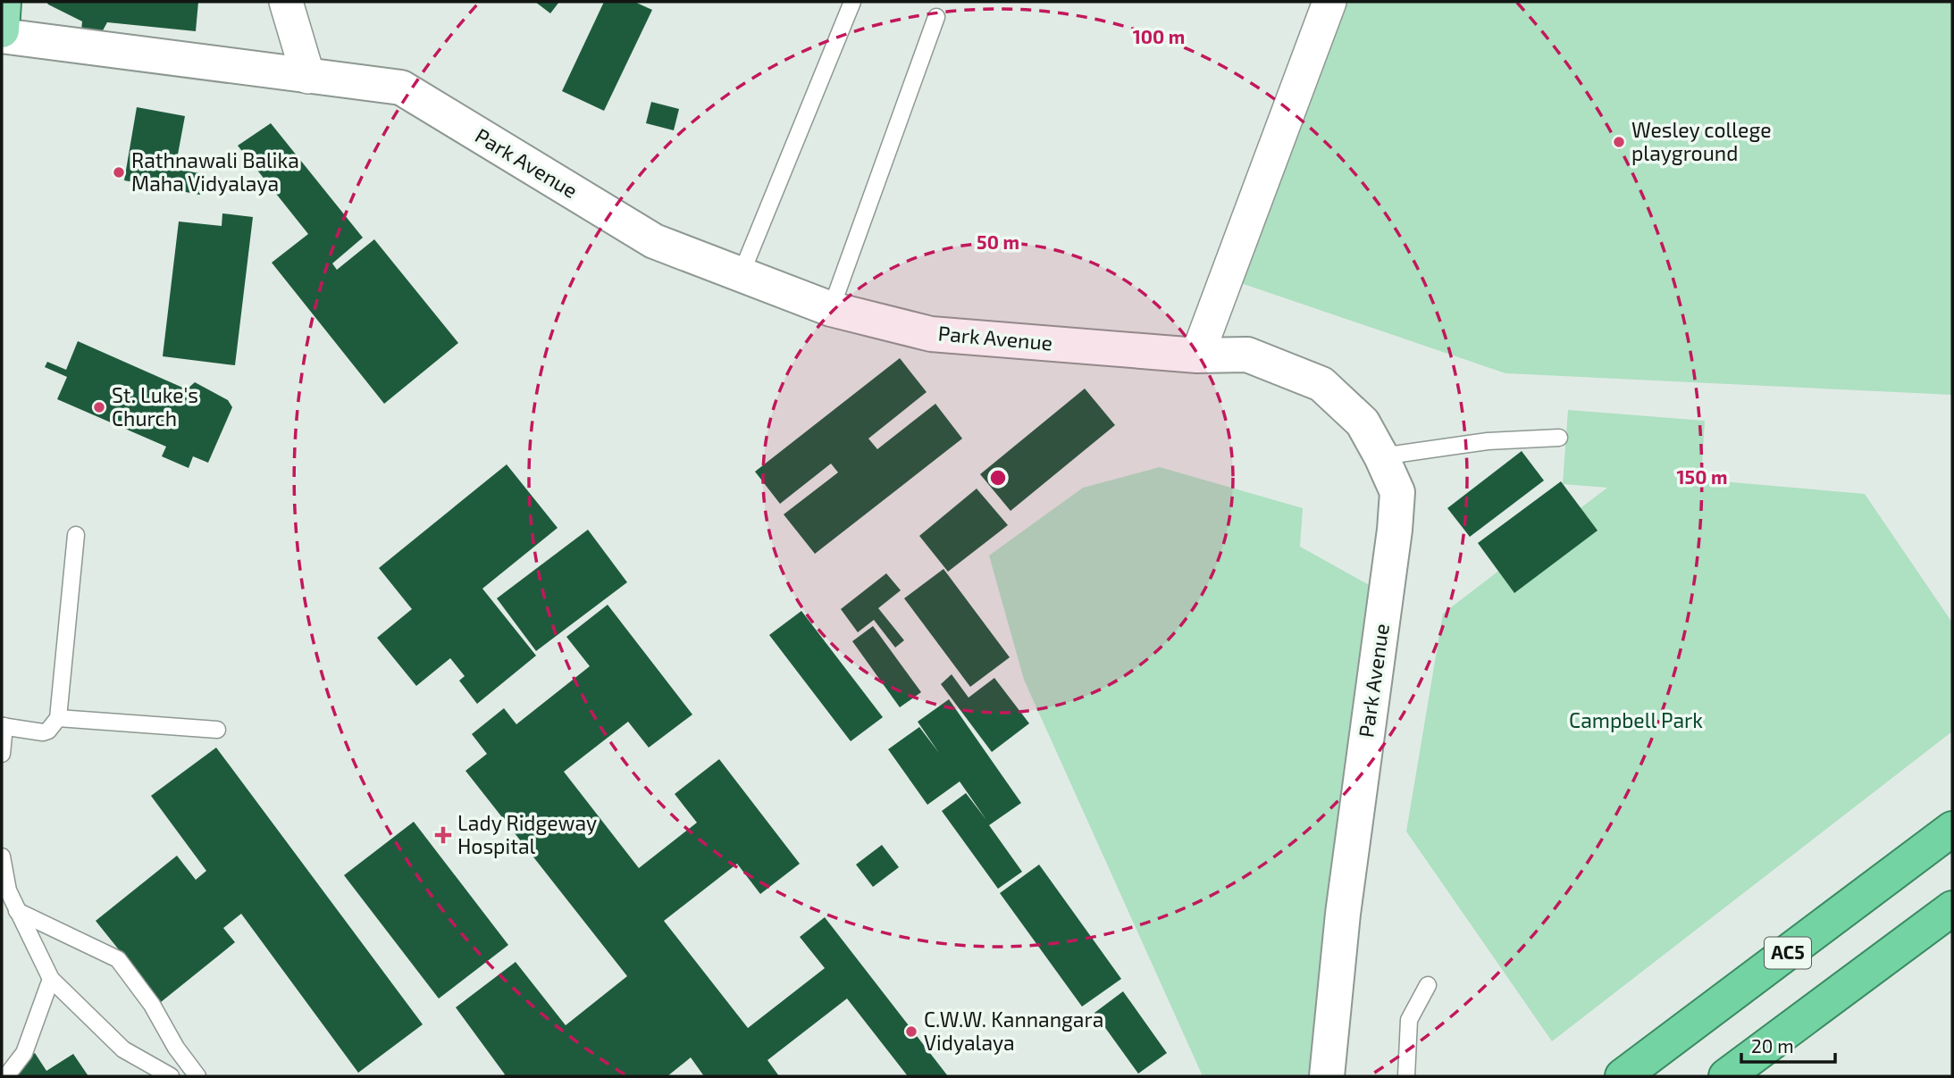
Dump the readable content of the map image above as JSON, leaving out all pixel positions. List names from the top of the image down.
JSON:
{
  "streets": {
    "highway": ["AC5"],
    "street": ["Park Avenue"]
  },
  "parks": ["Campbell Park"],
  "places": {
    "other": [
      "Wesley college playground",
      "Rathnawali Balika Maha Vidyalaya",
      "St. Luke's Church",
      "C.W.W. Kannangara Vidyalaya"
    ],
    "health": ["Lady Ridgeway Hospital"]
  },
  "scale_bar": "20 m",
  "rings": ["100 m", "50 m", "150 m"]
}
